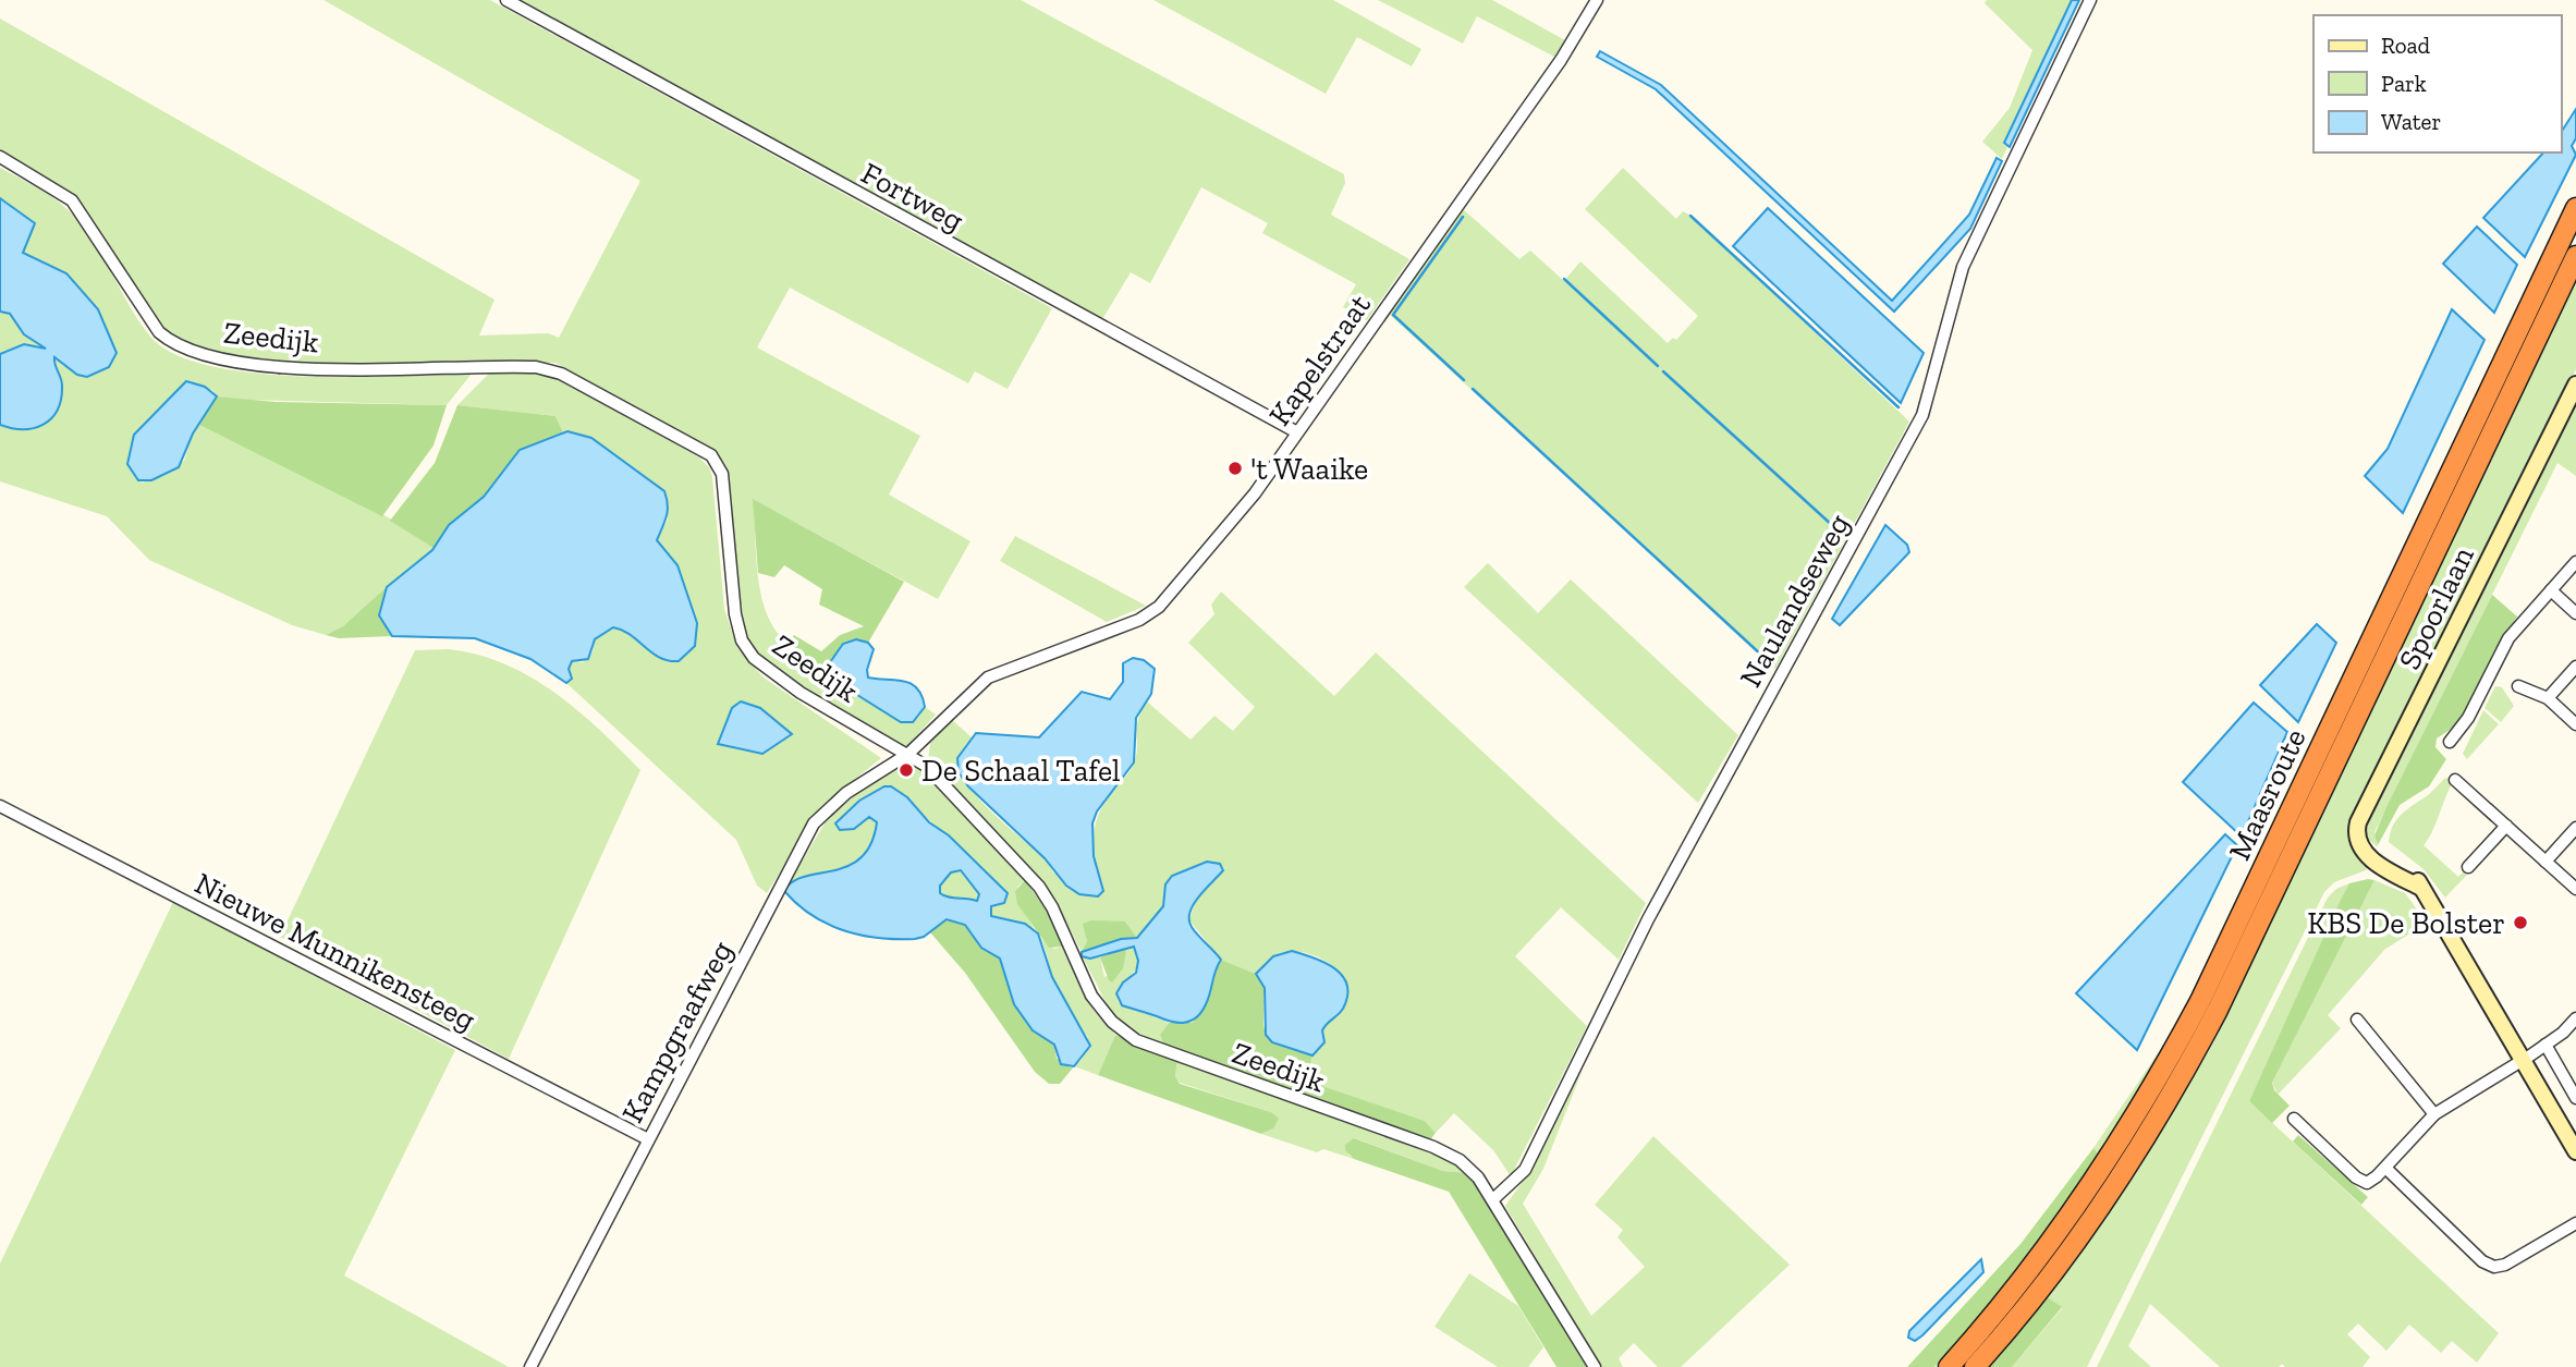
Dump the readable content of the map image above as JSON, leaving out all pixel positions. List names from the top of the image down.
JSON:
{
  "streets": {
    "highway": ["Maasroute"],
    "main road": ["Spoorlaan"],
    "street": [
      "Fortweg",
      "Zeedijk",
      "Kapelstraat",
      "Naulandseweg",
      "Nieuwe Munnikensteeg",
      "Kampgraafweg"
    ]
  },
  "crossings": [
    ["Fortweg", "Kapelstraat"],
    ["Zeedijk", "Kapelstraat"],
    ["Zeedijk", "Naulandseweg"],
    ["Zeedijk", "Kampgraafweg"],
    ["Kapelstraat", "Kampgraafweg"],
    ["Nieuwe Munnikensteeg", "Kampgraafweg"]
  ],
  "places": ["'t Waaike", "De Schaal Tafel", "KBS De Bolster"],
  "legend": ["Road", "Park", "Water"]
}
